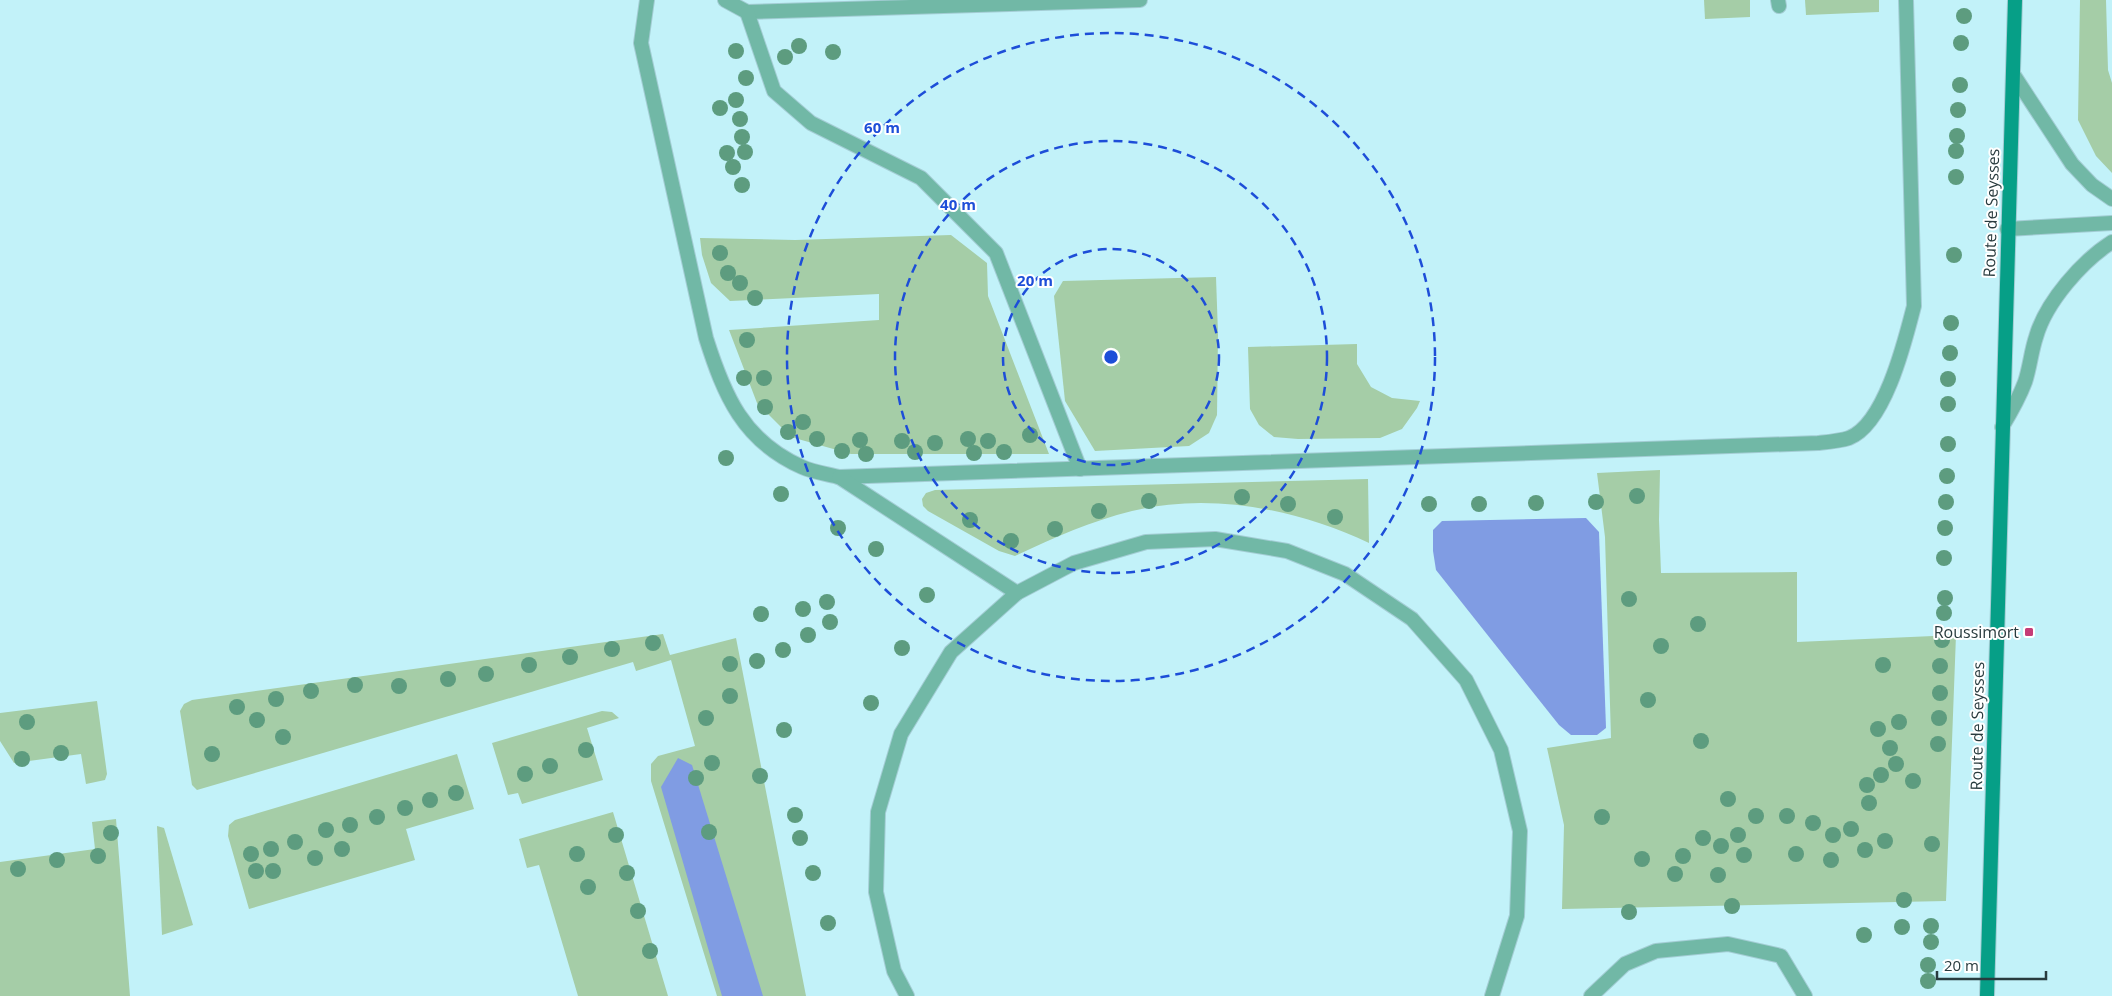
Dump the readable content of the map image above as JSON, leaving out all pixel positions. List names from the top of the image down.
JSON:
{
  "streets": {
    "main road": ["Route de Seysses"]
  },
  "places": {
    "transit": ["Roussimort"]
  },
  "scale_bar": "20 m",
  "rings": ["60 m", "40 m", "20 m"]
}
